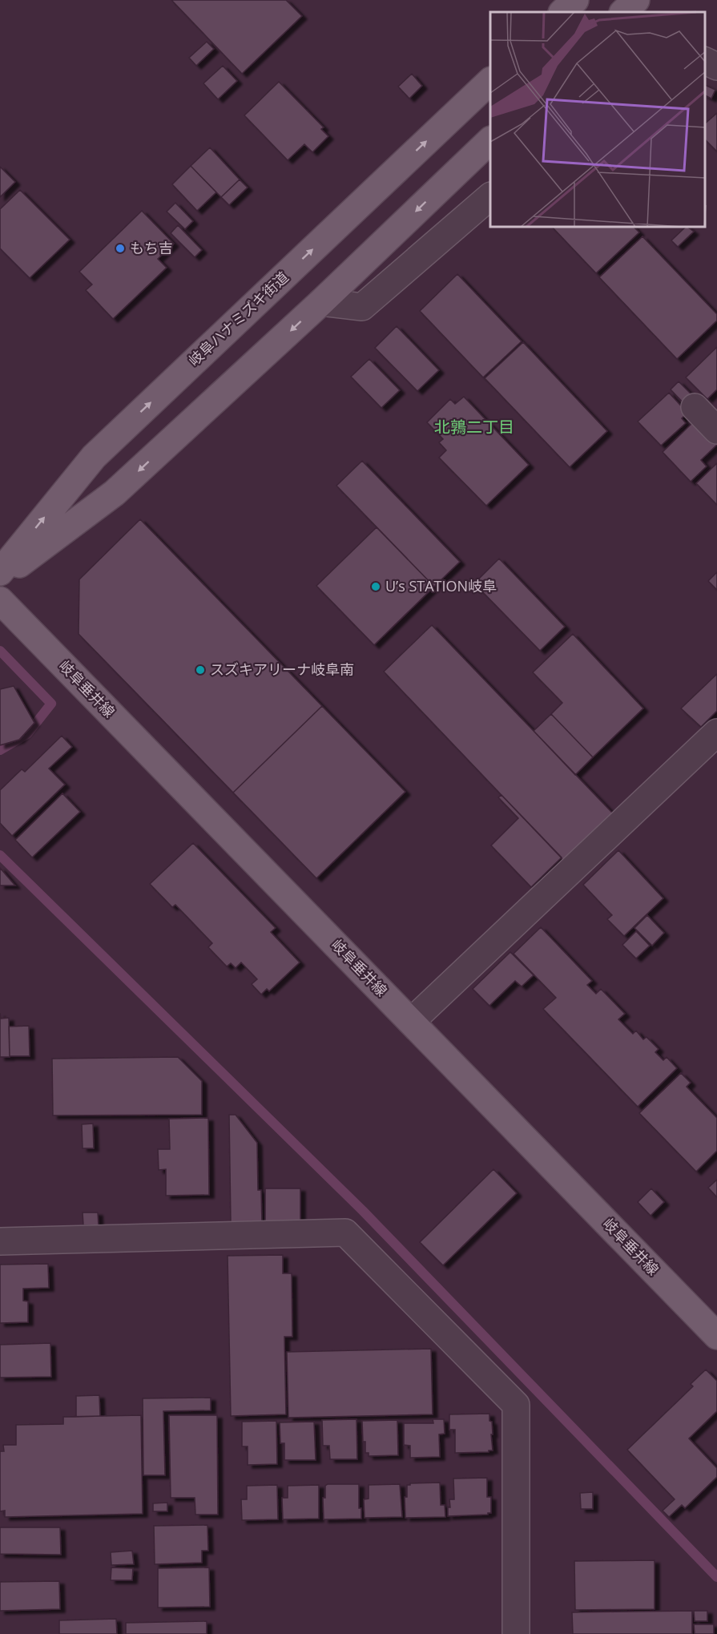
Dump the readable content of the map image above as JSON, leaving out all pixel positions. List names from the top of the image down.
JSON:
{
  "streets": {
    "main road": ["岐阜ハナミズキ街道", "岐阜垂井線"]
  },
  "districts": ["北鶉二丁目"],
  "places": ["もち吉", "U’s STATION岐阜", "スズキアリーナ岐阜南"]
}
